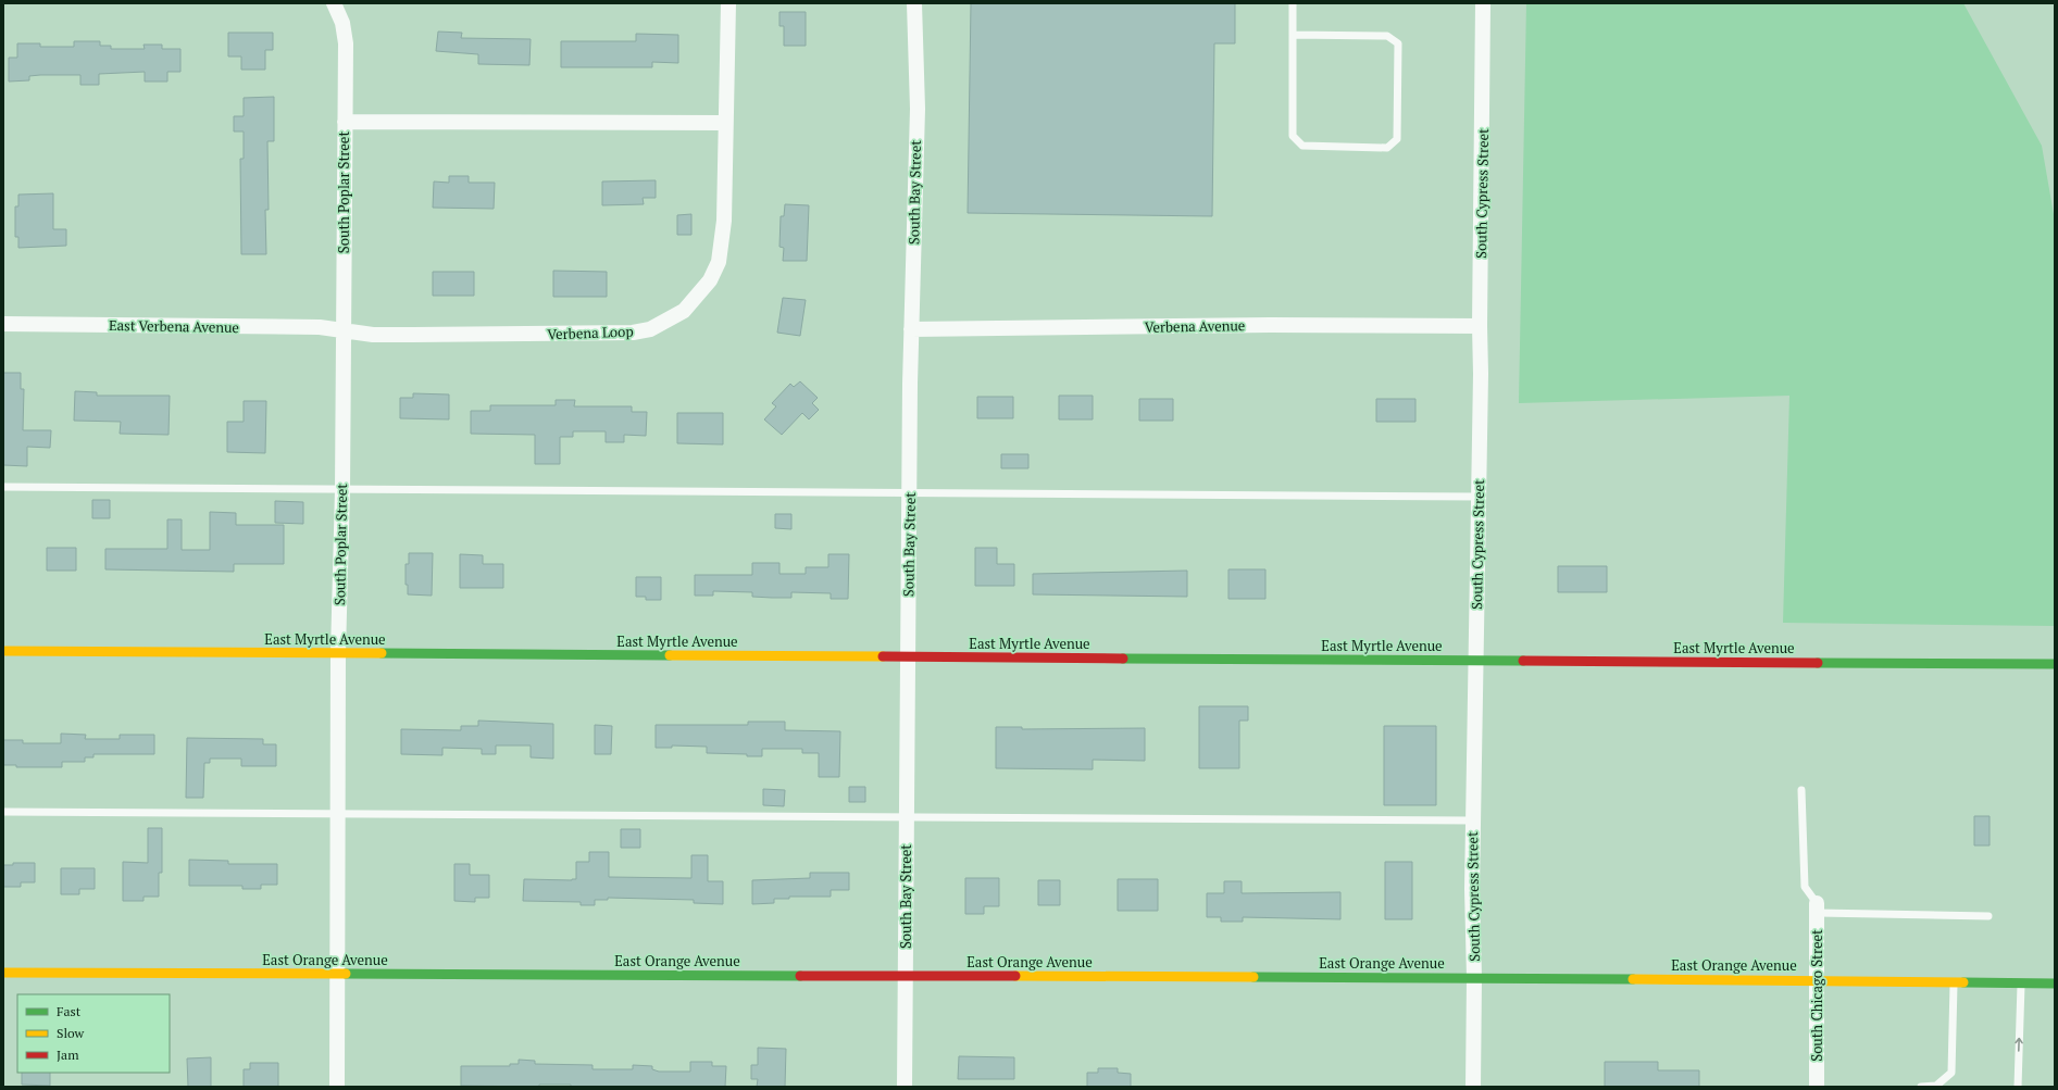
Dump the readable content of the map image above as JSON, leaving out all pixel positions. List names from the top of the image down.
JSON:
{
  "streets": {
    "street": [
      "South Poplar Street",
      "South Bay Street",
      "South Cypress Street",
      "East Verbena Avenue",
      "Verbena Avenue",
      "Verbena Loop",
      "East Myrtle Avenue",
      "East Orange Avenue",
      "South Chicago Street"
    ]
  },
  "crossings": [
    ["South Poplar Street", "East Verbena Avenue"],
    ["South Poplar Street", "Verbena Loop"],
    ["South Poplar Street", "East Myrtle Avenue"],
    ["South Poplar Street", "East Orange Avenue"],
    ["South Bay Street", "Verbena Avenue"],
    ["South Bay Street", "East Myrtle Avenue"],
    ["South Bay Street", "East Orange Avenue"],
    ["South Cypress Street", "Verbena Avenue"],
    ["South Cypress Street", "East Myrtle Avenue"],
    ["South Cypress Street", "East Orange Avenue"],
    ["East Verbena Avenue", "Verbena Loop"],
    ["East Orange Avenue", "South Chicago Street"]
  ],
  "legend": ["Fast", "Slow", "Jam"]
}
